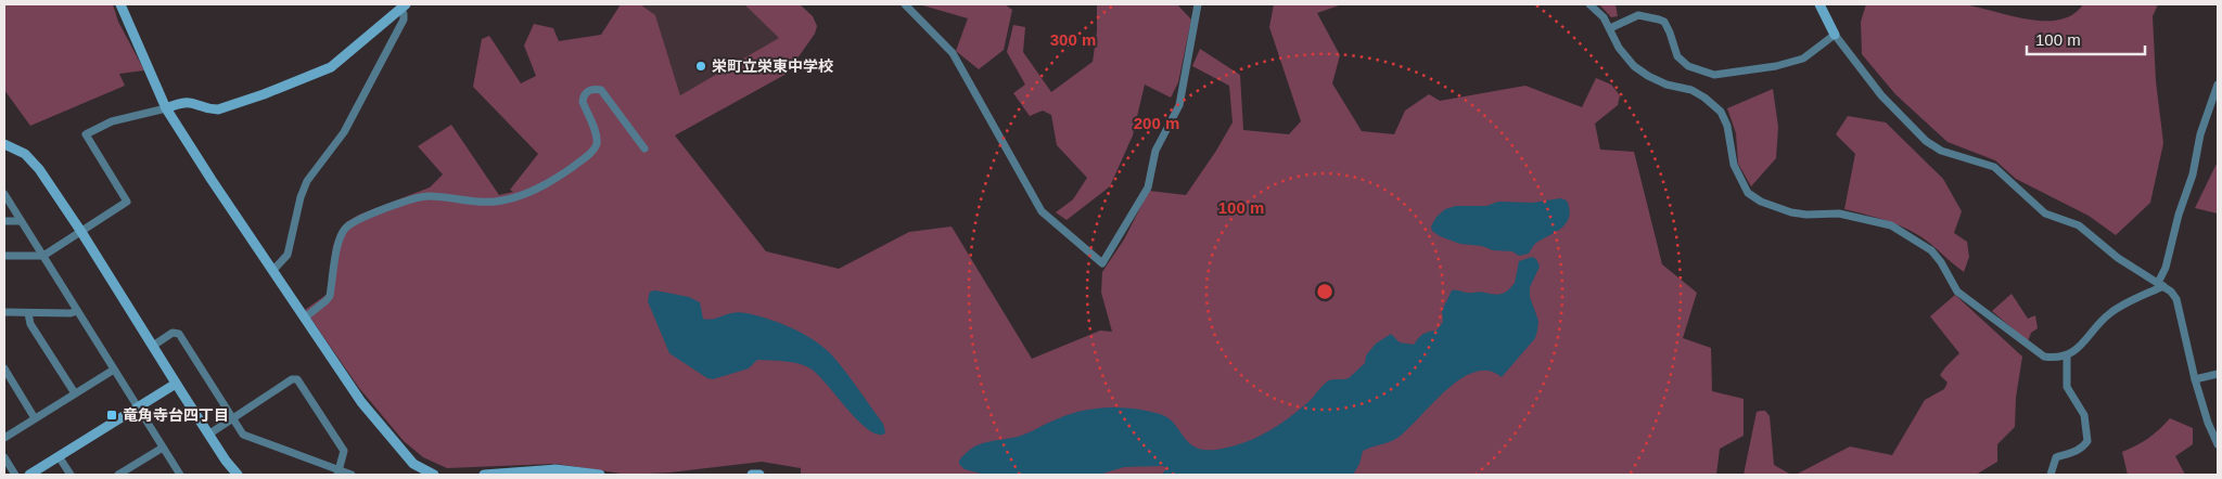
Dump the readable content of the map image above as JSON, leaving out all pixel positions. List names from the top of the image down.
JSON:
{
  "places": {
    "other": ["栄町立栄東中学校"],
    "transit": ["竜角寺台四丁目"]
  },
  "scale_bar": "100 m",
  "rings": ["300 m", "200 m", "100 m"]
}
